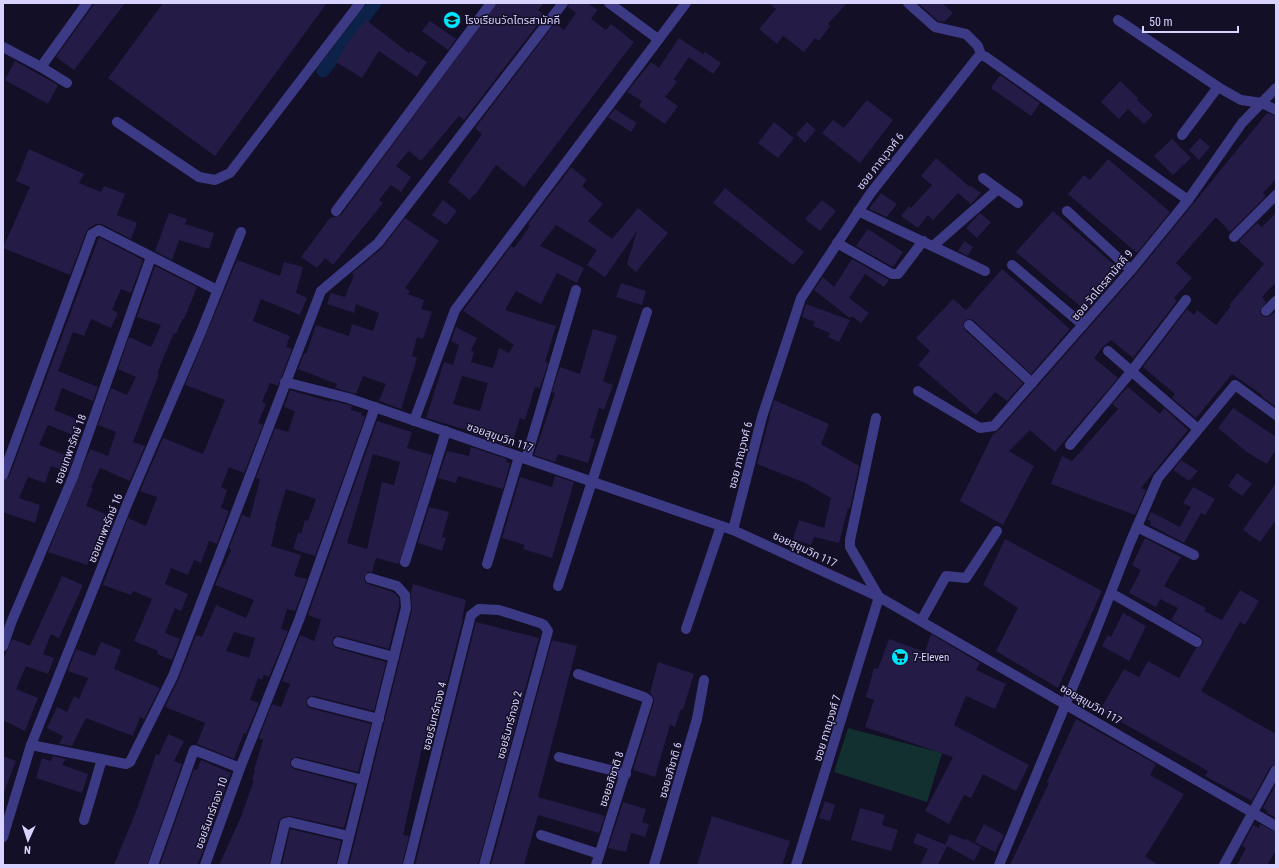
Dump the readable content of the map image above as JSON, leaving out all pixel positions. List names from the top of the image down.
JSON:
{
  "streets": {
    "street": [
      "ซอย ภาณุวงศ์ 6",
      "ซอย วัดไตรสามัคคี 9",
      "ซอยสุขุมวิท 117",
      "ซอยเทพารักษ์ 18",
      "ซอยเทพารักษ์ 16",
      "ซอยรินทร์ทอง 4",
      "ซอยรินทร์ทอง 2",
      "ซอย ภาณุวงศ์ 7",
      "ซอยอภิชาติ 6",
      "ซอยอภิชาติ 8",
      "ซอยรินทร์ทอง 10"
    ]
  },
  "crossings": [
    ["ซอย ภาณุวงศ์ 6", "ซอยสุขุมวิท 117"],
    ["ซอยสุขุมวิท 117", "ซอย ภาณุวงศ์ 7"],
    ["ซอยสุขุมวิท 117", "ซอยรินทร์ทอง 10"],
    ["ซอยรินทร์ทอง 4", "ซอยรินทร์ทอง 2"]
  ],
  "places": {
    "school or university": ["โรงเรียนวัดไตรสามัคคี"],
    "supermarket": ["7-Eleven"]
  },
  "scale_bar": "50 m",
  "north": "bottom"
}
